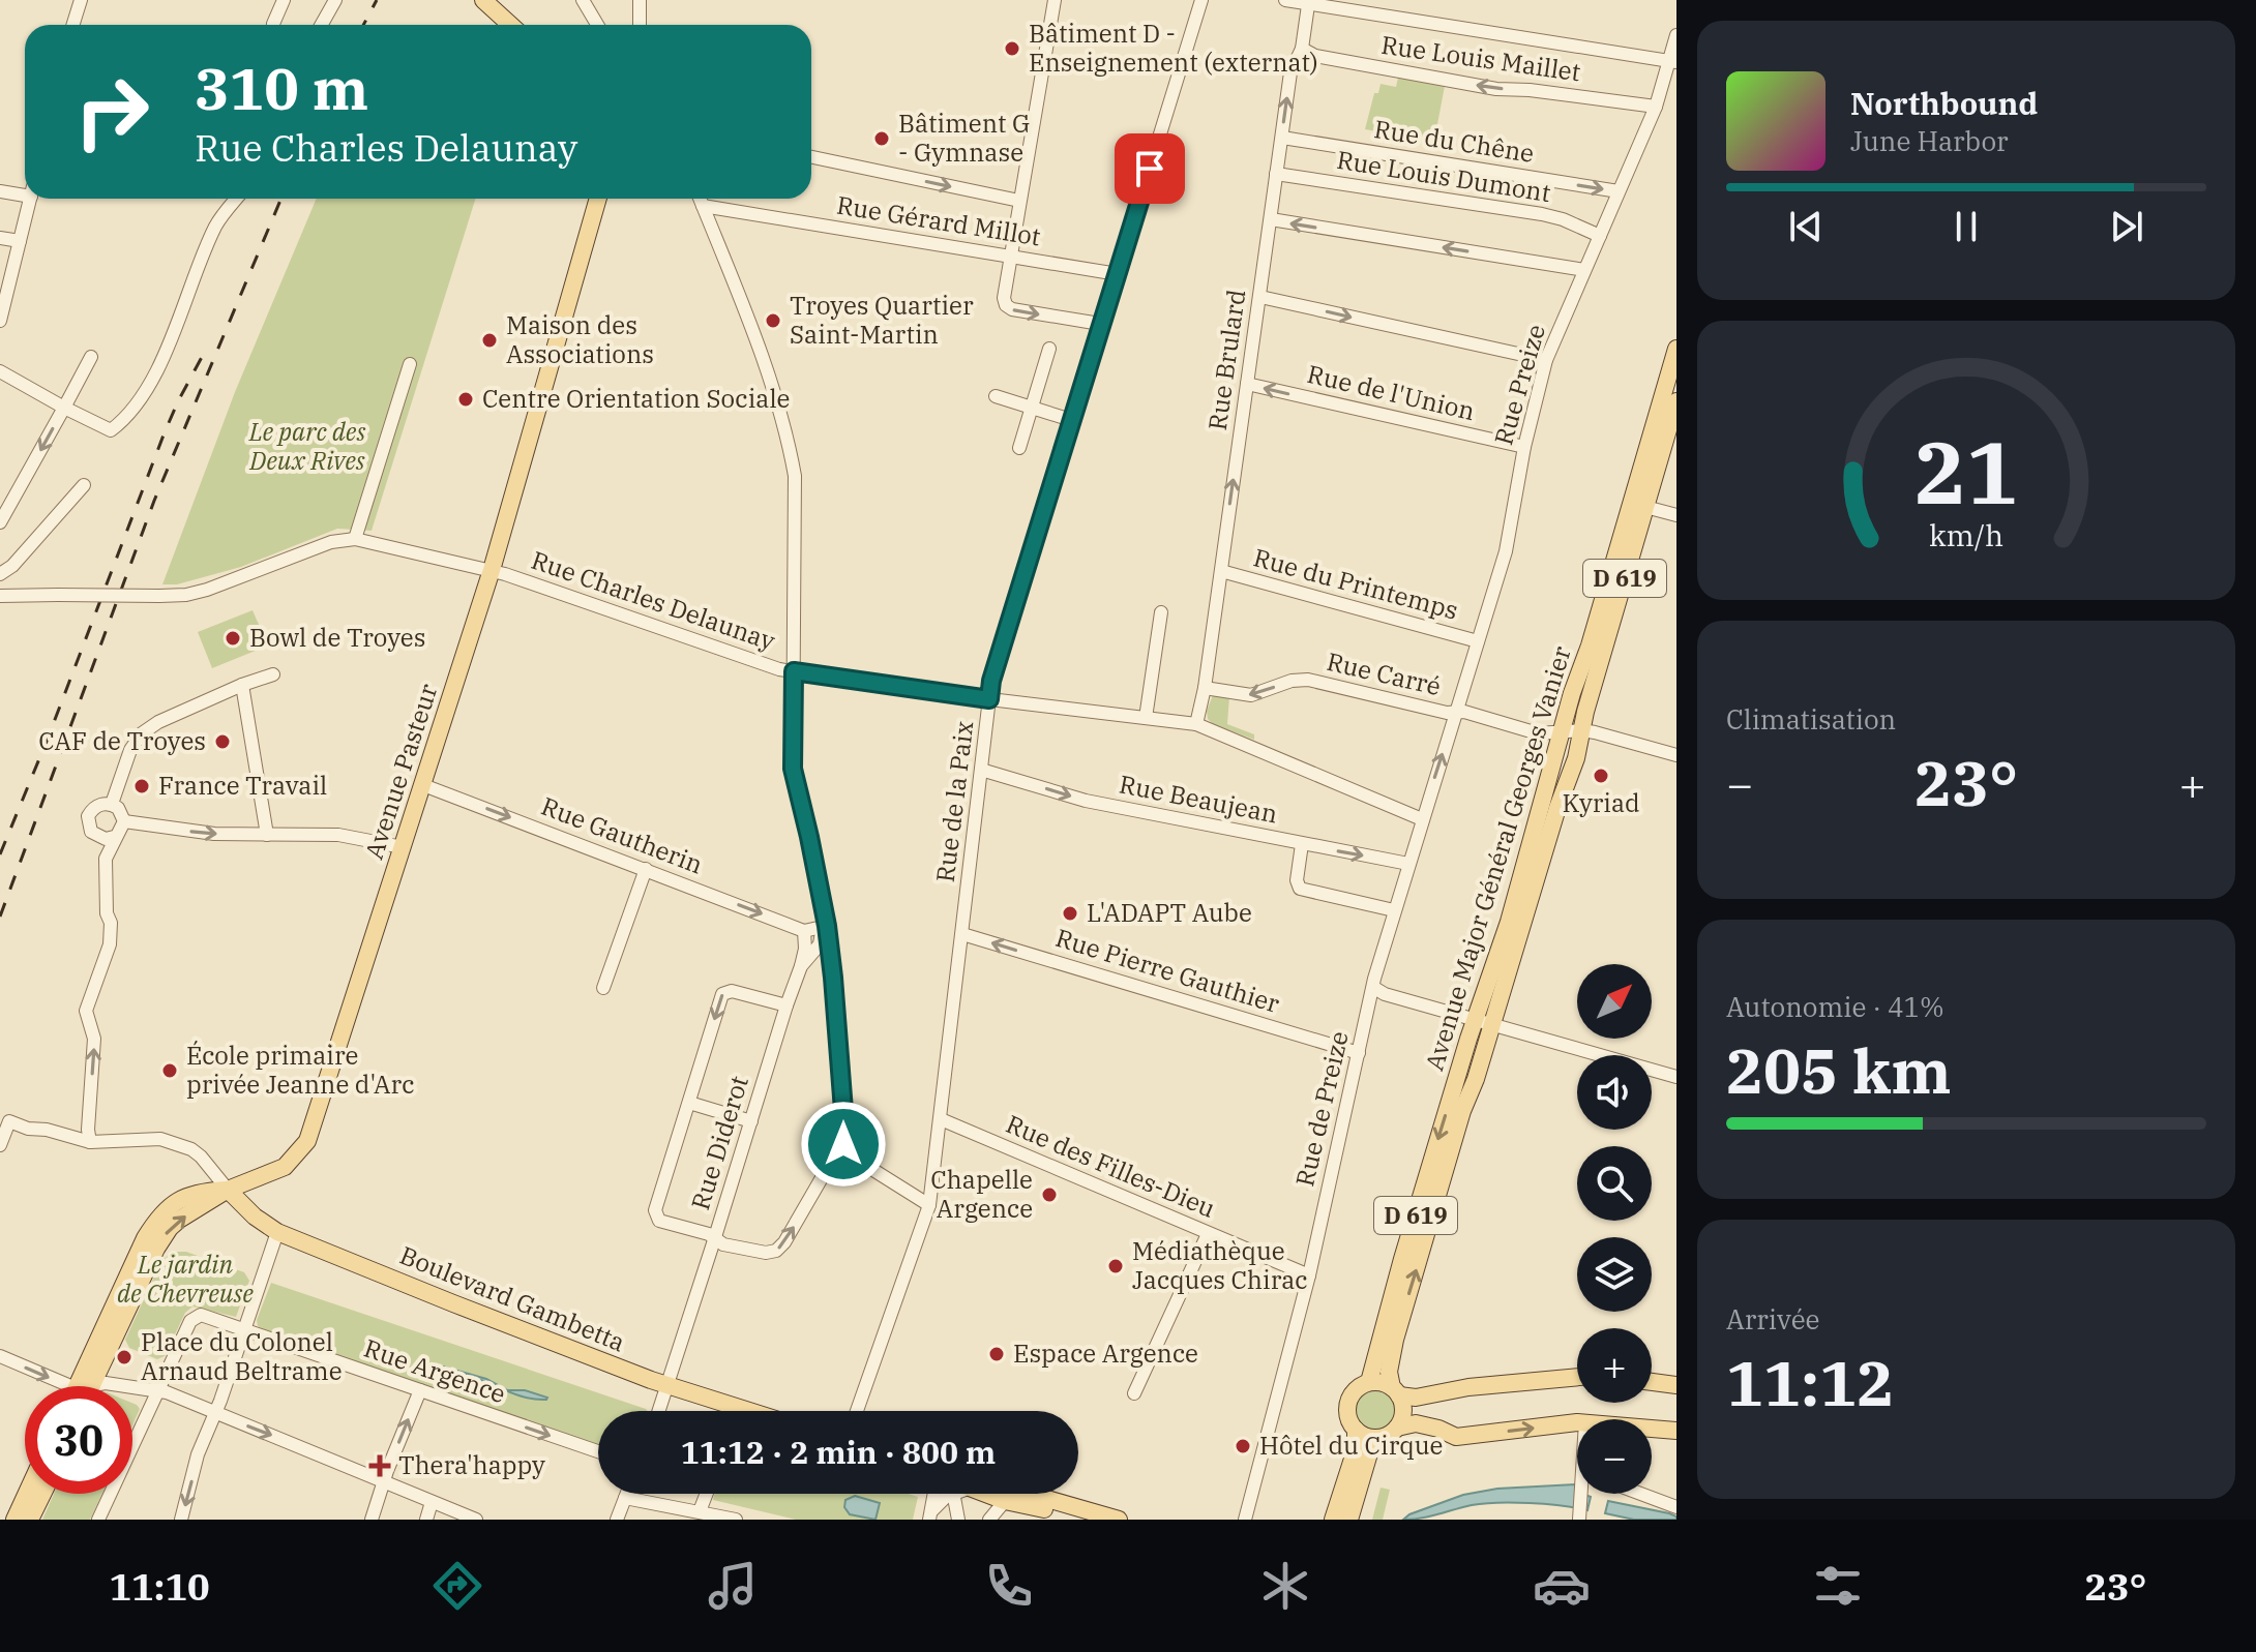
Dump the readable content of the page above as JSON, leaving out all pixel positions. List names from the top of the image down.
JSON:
{
  "streets": {
    "main road": [
      "D 619",
      "Avenue Pasteur",
      "Avenue Major Général Georges Vanier",
      "Boulevard Gambetta"
    ],
    "street": [
      "Rue Louis Maillet",
      "Rue du Chêne",
      "Rue Louis Dumont",
      "Rue Gérard Millot",
      "Rue Brulard",
      "Rue Preize",
      "Rue de l'Union",
      "Rue du Printemps",
      "Rue Charles Delaunay",
      "Rue Carré",
      "Rue Beaujean",
      "Rue de la Paix",
      "Rue Gautherin",
      "Rue Pierre Gauthier",
      "Rue de Preize",
      "Rue Diderot",
      "Rue des Filles-Dieu",
      "Rue Argence"
    ]
  },
  "crossings": [
    ["Rue Louis Maillet", "Rue Brulard"],
    ["Rue Louis Maillet", "Rue Preize"],
    ["Rue du Chêne", "Rue Brulard"],
    ["Rue du Chêne", "Rue Preize"],
    ["Rue Louis Dumont", "Rue Brulard"],
    ["Rue Louis Dumont", "Rue Preize"],
    ["Rue Gérard Millot", "Rue de la Paix"],
    ["Rue Brulard", "Rue de l'Union"],
    ["Rue Brulard", "Rue du Printemps"],
    ["Rue Brulard", "Rue Charles Delaunay"],
    ["Rue Brulard", "Rue Carré"],
    ["Rue Preize", "Rue de l'Union"],
    ["Rue Preize", "Rue du Printemps"],
    ["Rue Preize", "Rue Carré"],
    ["Rue Preize", "Rue de Preize"],
    ["D 619", "Rue Carré"],
    ["D 619", "Avenue Major Général Georges Vanier"],
    ["Rue Charles Delaunay", "Avenue Pasteur"],
    ["Rue Charles Delaunay", "Rue de la Paix"],
    ["Rue Charles Delaunay", "Rue de Preize"],
    ["Rue Carré", "Avenue Major Général Georges Vanier"],
    ["Rue Carré", "Rue de Preize"],
    ["Avenue Pasteur", "Rue Gautherin"],
    ["Avenue Pasteur", "Boulevard Gambetta"],
    ["Rue Beaujean", "Rue de la Paix"],
    ["Rue Beaujean", "Rue de Preize"],
    ["Rue de la Paix", "Rue Pierre Gauthier"],
    ["Rue de la Paix", "Rue des Filles-Dieu"],
    ["Rue Pierre Gauthier", "Rue de Preize"],
    ["Rue de Preize", "Rue des Filles-Dieu"],
    ["Rue Diderot", "Boulevard Gambetta"]
  ],
  "one_way": [
    "Rue Brulard",
    "Rue Carré",
    "Rue Beaujean",
    "Rue Gautherin",
    "Rue Pierre Gauthier"
  ],
  "parks": ["Le parc des Deux Rives", "Le jardin de Chevreuse"],
  "places": {
    "other": [
      "Bâtiment D - Enseignement (externat)",
      "Bâtiment G - Gymnase",
      "Troyes Quartier Saint-Martin",
      "Maison des Associations",
      "Centre Orientation Sociale",
      "Bowl de Troyes",
      "CAF de Troyes",
      "Kyriad",
      "France Travail",
      "L'ADAPT Aube",
      "École primaire privée Jeanne d'Arc",
      "Chapelle Argence",
      "Médiathèque Jacques Chirac",
      "Espace Argence",
      "Place du Colonel Arnaud Beltrame",
      "Hôtel du Cirque"
    ],
    "health": ["Thera'happy"]
  },
  "north": "top right",
  "page": {
    "turn": ["310 m", "Rue Charles Delaunay"],
    "song": ["Northbound", "June Harbor"],
    "tile": [
      "Climatisation",
      ["Autonomie · 41%", "205 km"],
      ["Arrivée", "11:12"]
    ],
    "heat": ["−", "23°", "+"],
    "map_buttons": ["+", "−"],
    "limit": "30",
    "trip": "11:12 · 2 min · 800 m",
    "tabs": ["11:10", "23°"],
    "gauge": ["21", "km/h"]
  }
}
